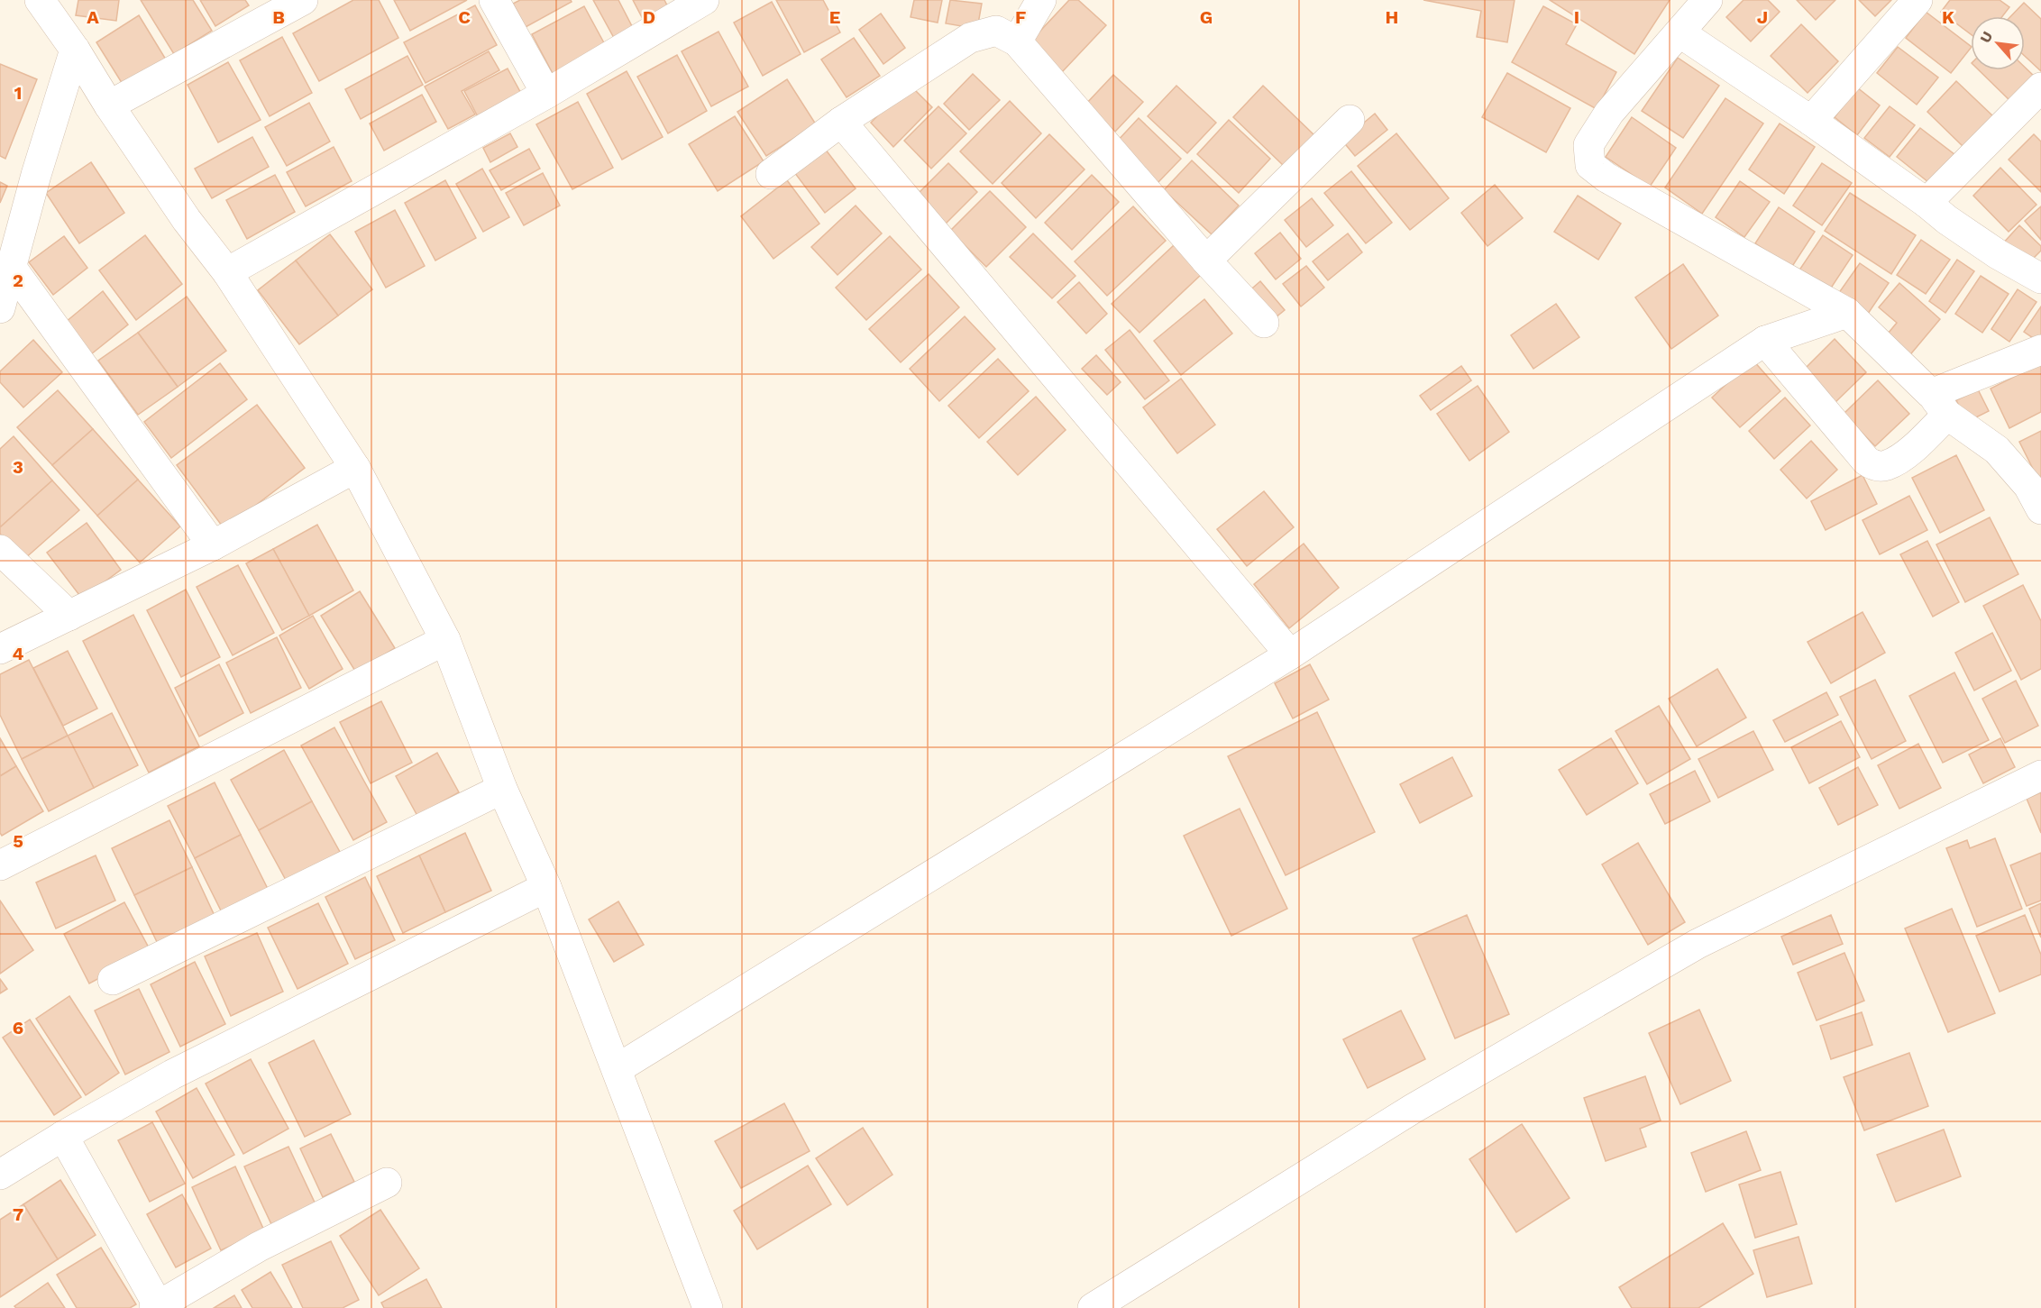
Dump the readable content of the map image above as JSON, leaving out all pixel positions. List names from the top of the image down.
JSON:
{
  "north": "top left",
  "grid": {
    "columns": [
      "A",
      "B",
      "C",
      "D",
      "E",
      "F",
      "G",
      "H",
      "I",
      "J",
      "K"
    ],
    "rows": [
      "1",
      "2",
      "3",
      "4",
      "5",
      "6",
      "7"
    ]
  }
}
